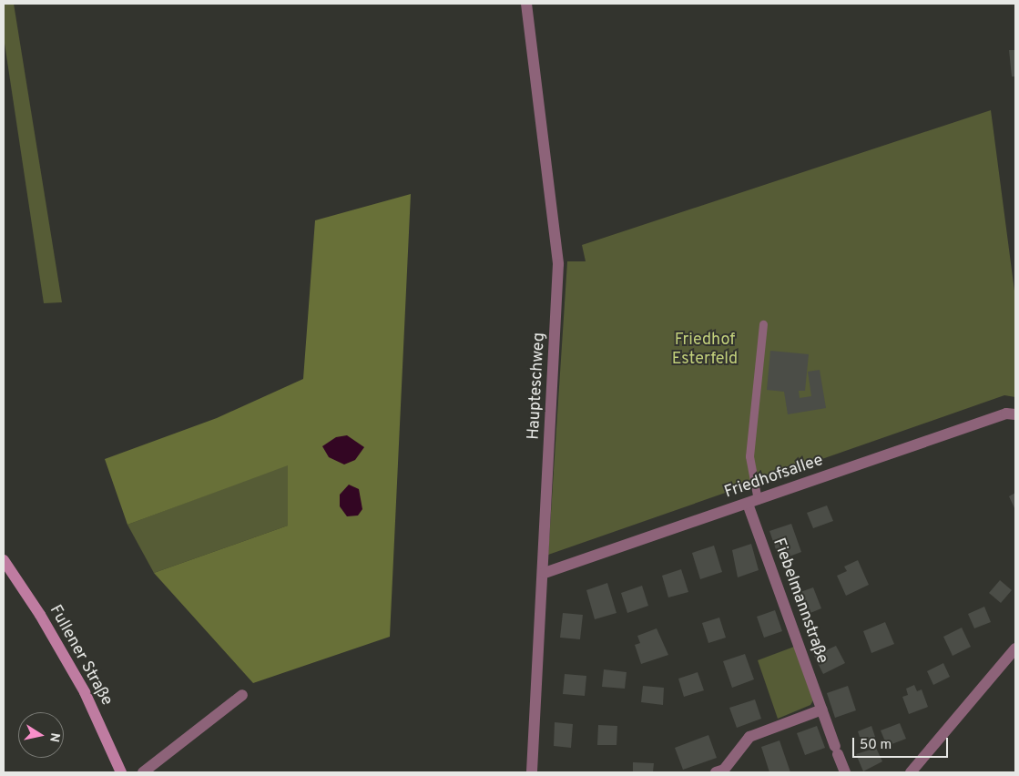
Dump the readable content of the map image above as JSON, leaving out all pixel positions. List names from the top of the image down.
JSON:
{
  "streets": {
    "main road": ["Fullener Straße"],
    "street": ["Haupteschweg", "Friedhofsallee", "Fiebelmannstraße"]
  },
  "crossings": [
    ["Haupteschweg", "Friedhofsallee"],
    ["Friedhofsallee", "Fiebelmannstraße"]
  ],
  "parks": ["Friedhof Esterfeld"],
  "scale_bar": "50 m",
  "north": "right"
}
